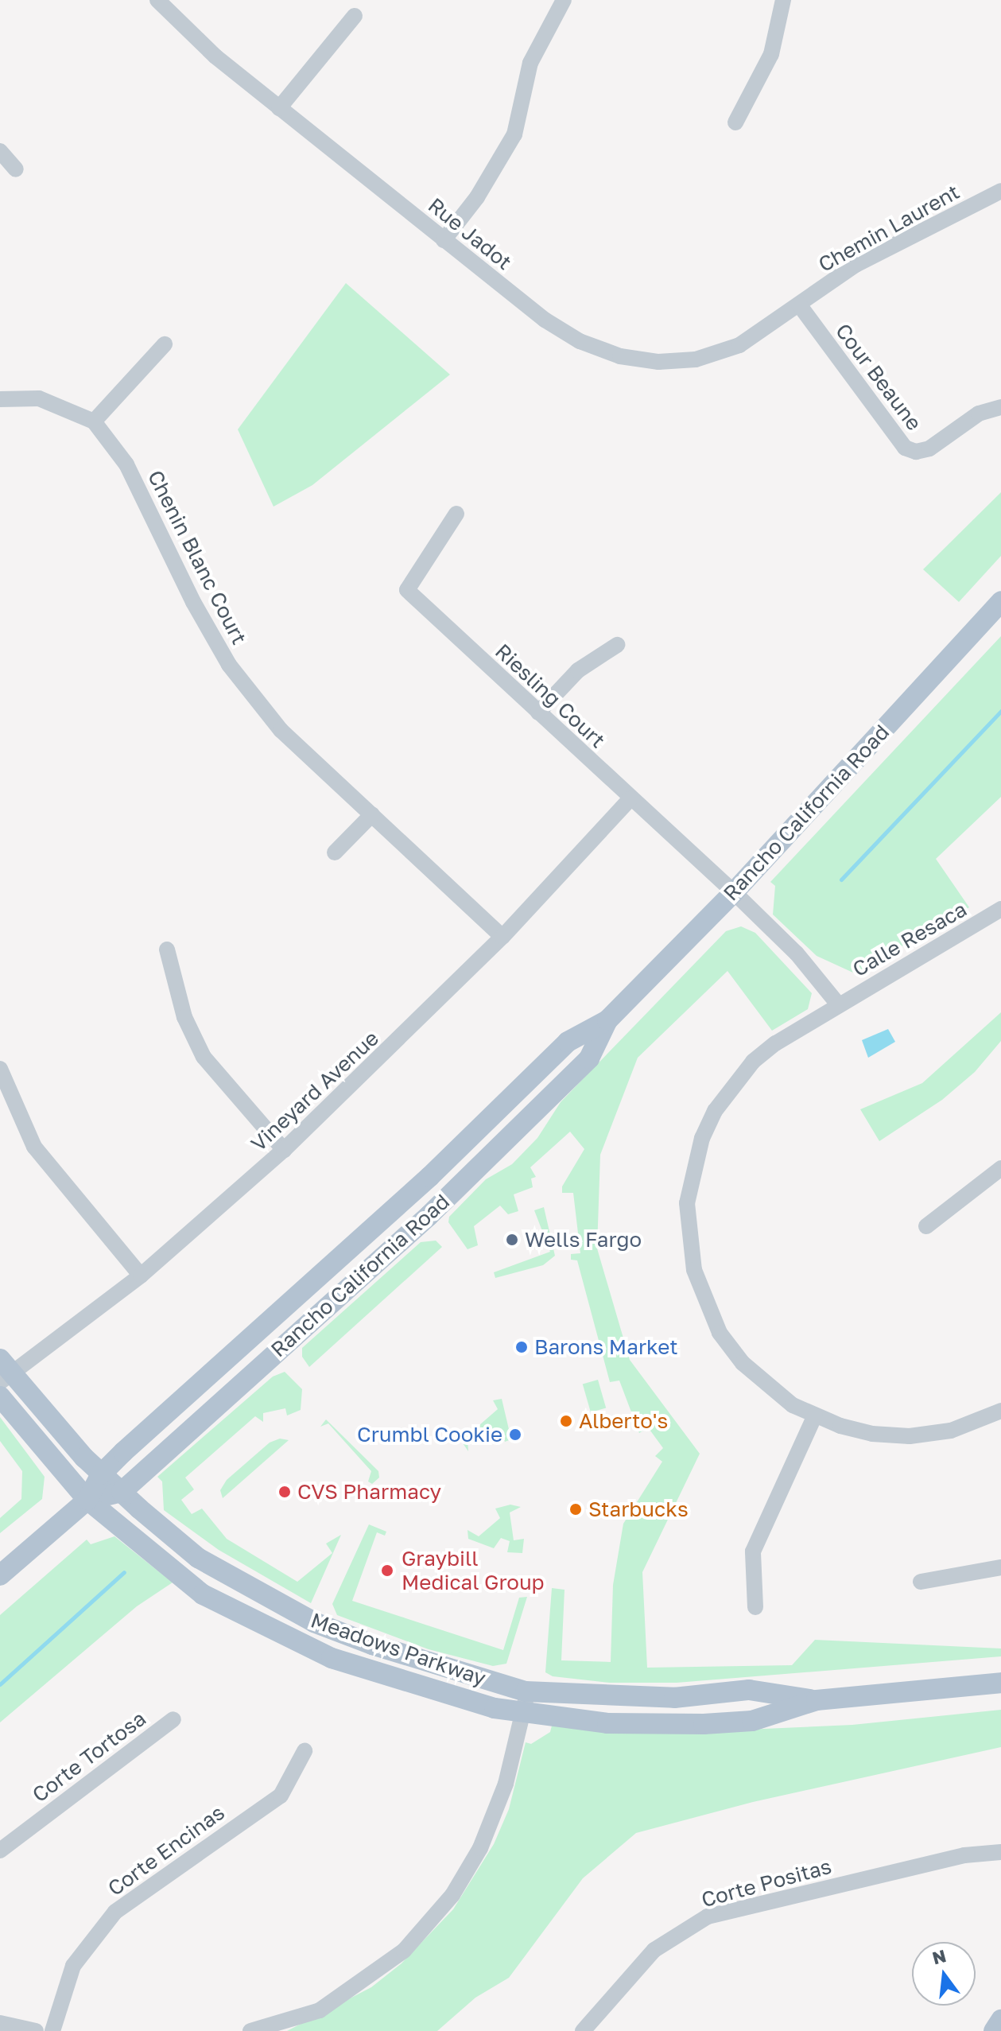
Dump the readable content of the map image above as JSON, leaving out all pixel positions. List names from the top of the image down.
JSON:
{
  "streets": {
    "main road": ["Rancho California Road", "Meadows Parkway"],
    "street": [
      "Chemin Laurent",
      "Rue Jadot",
      "Cour Beaune",
      "Chenin Blanc Court",
      "Riesling Court",
      "Calle Resaca",
      "Vineyard Avenue",
      "Corte Tortosa",
      "Corte Encinas",
      "Corte Positas"
    ]
  },
  "crossings": [
    ["Chemin Laurent", "Rue Jadot"],
    ["Chemin Laurent", "Cour Beaune"],
    ["Rue Jadot", "Cour Beaune"],
    ["Chenin Blanc Court", "Vineyard Avenue"],
    ["Riesling Court", "Rancho California Road"],
    ["Riesling Court", "Calle Resaca"],
    ["Riesling Court", "Vineyard Avenue"],
    ["Rancho California Road", "Meadows Parkway"],
    ["Vineyard Avenue", "Meadows Parkway"]
  ],
  "places": [
    "Wells Fargo",
    "Barons Market",
    "Alberto's",
    "Crumbl Cookie",
    "CVS Pharmacy",
    "Starbucks",
    "Graybill Medical Group"
  ],
  "north": "top"
}
